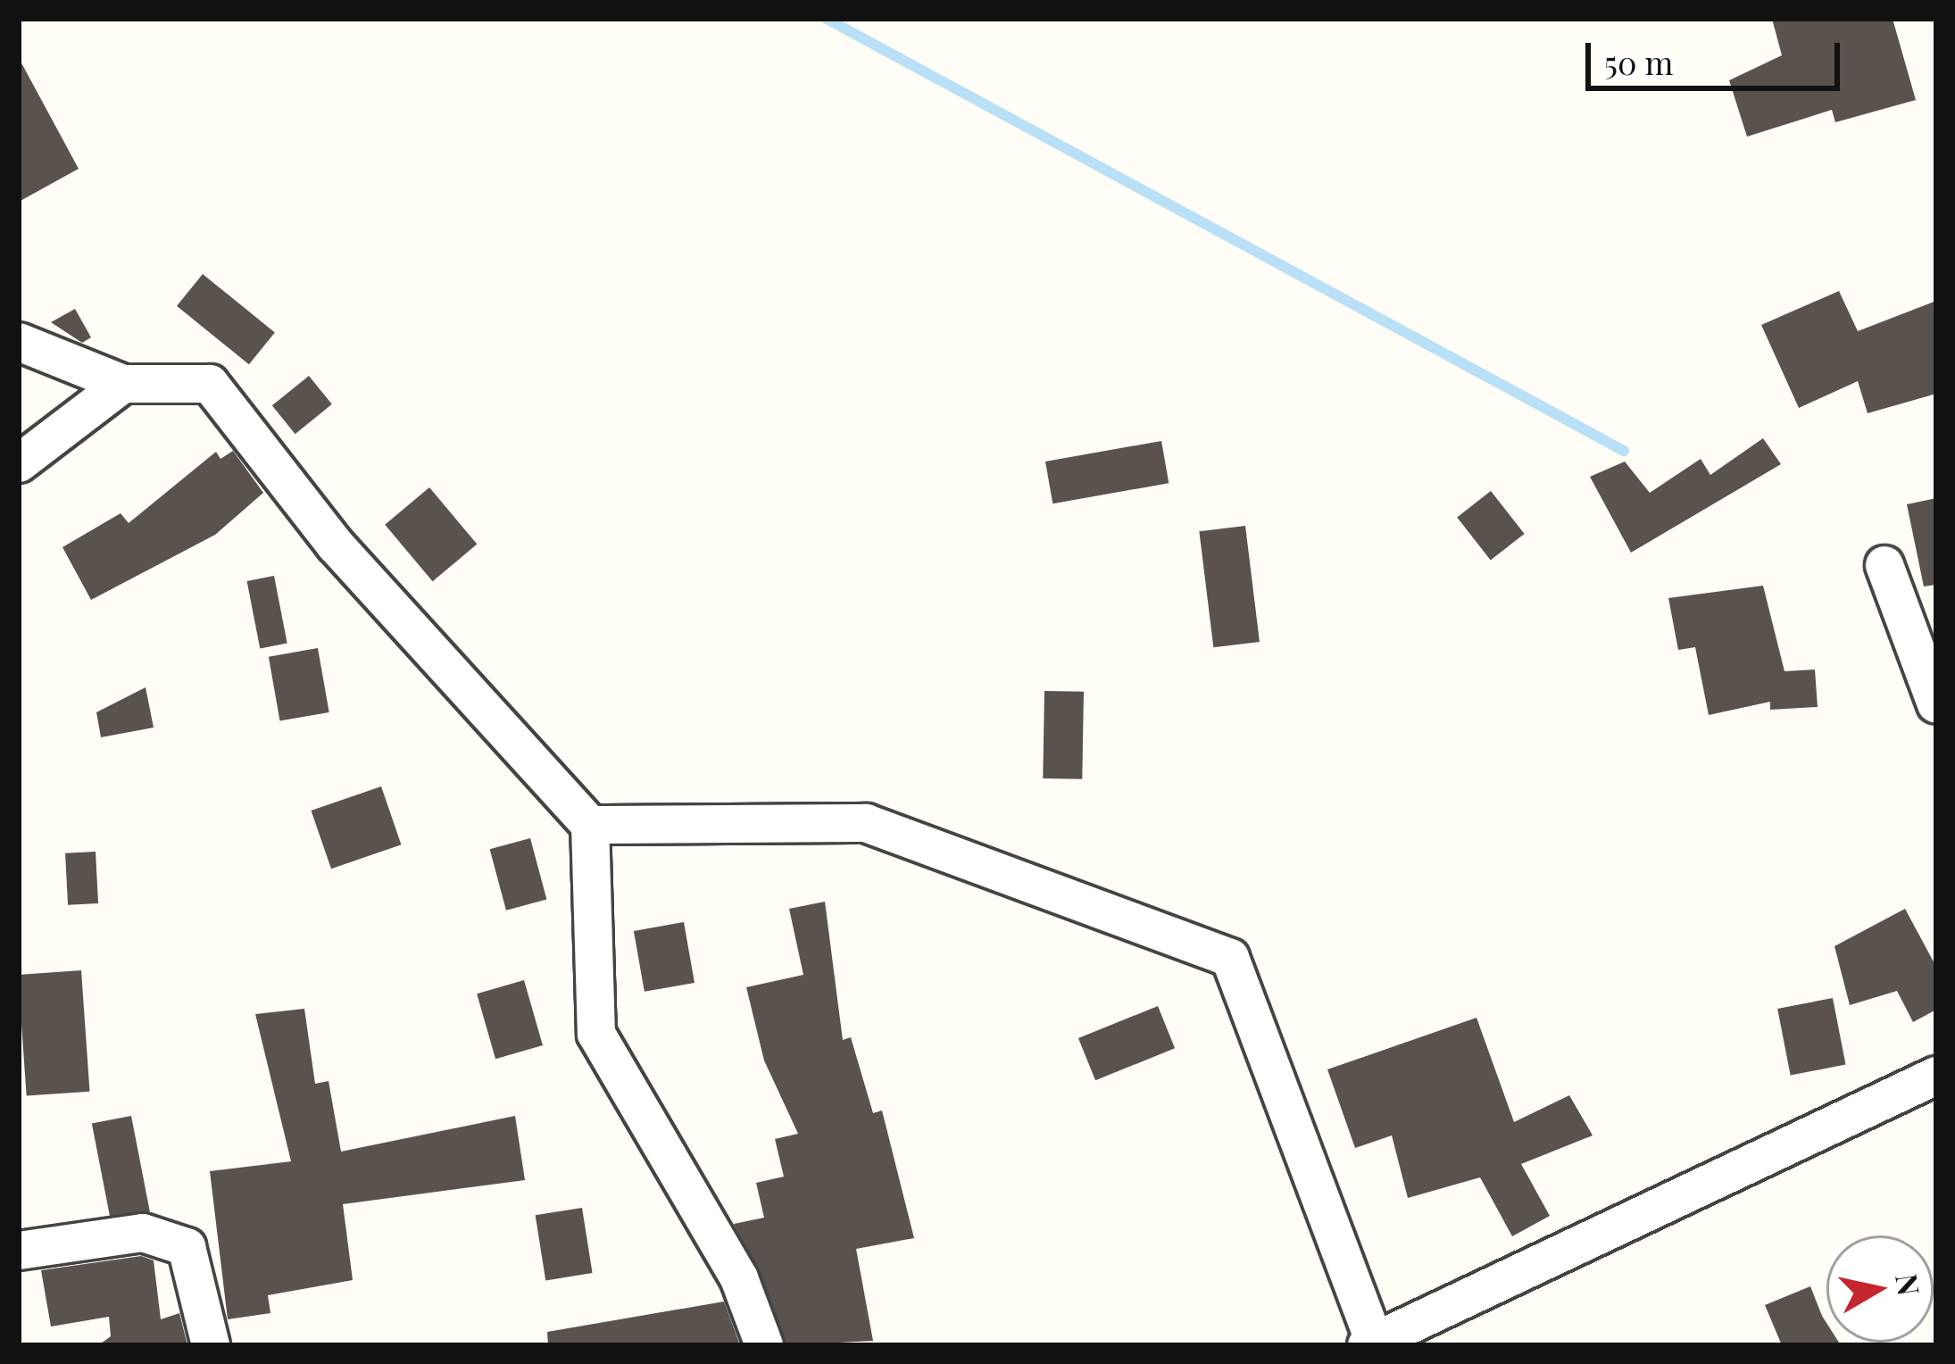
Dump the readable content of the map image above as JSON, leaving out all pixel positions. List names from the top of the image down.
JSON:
{
  "scale_bar": "50 m",
  "north": "right"
}
